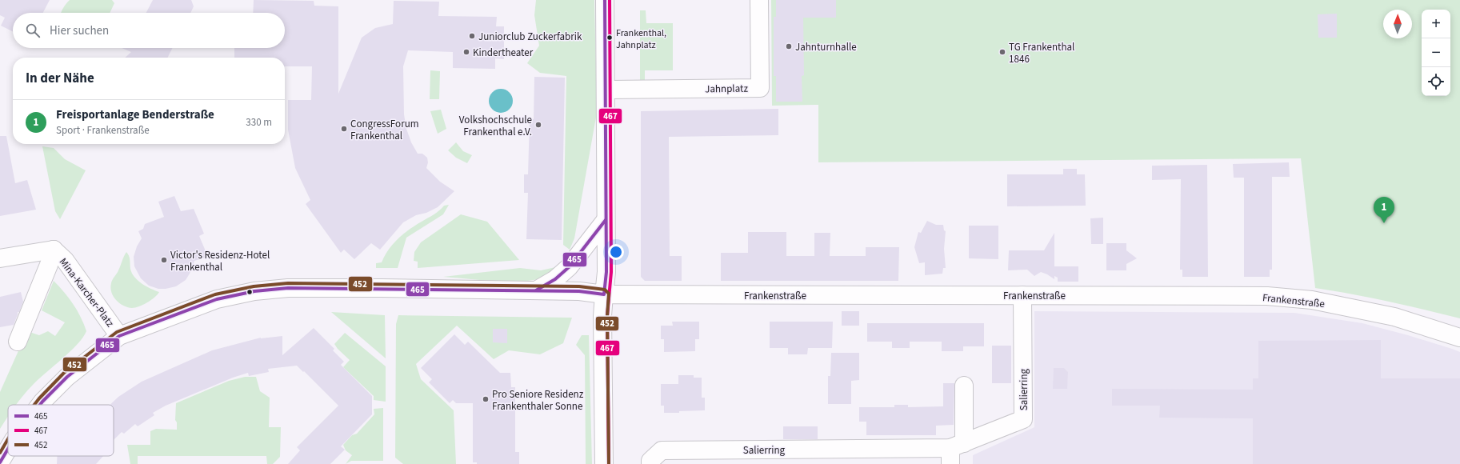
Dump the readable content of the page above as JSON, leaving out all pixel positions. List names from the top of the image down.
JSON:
{
  "streets": {
    "street": [
      "Jahnplatz",
      "Mina-Karcher-Platz",
      "Frankenstraße",
      "Salierring"
    ]
  },
  "crossings": [
    ["Mina-Karcher-Platz", "Frankenstraße"],
    ["Frankenstraße", "Salierring"]
  ],
  "places": [
    "Juniorclub Zuckerfabrik",
    "Frankenthal, Jahnplatz",
    "Jahnturnhalle",
    "Kindertheater",
    "TG Frankenthal 1846",
    "Volkshochschule Frankenthal e.V.",
    "CongressForum Frankenthal",
    "Victor's Residenz-Hotel Frankenthal",
    "Pro Seniore Residenz Frankenthaler Sonne"
  ],
  "lines": ["transit line 465", "transit line 467", "transit line 452"],
  "legend": ["465", "467", "452"],
  "north": "top",
  "page": {
    "map_buttons": ["+", "−"],
    "search": "Hier suchen",
    "heading": "In der Nähe",
    "list": [
      {
        "mark": "1",
        "name": "Freisportanlage Benderstraße",
        "note": "Sport · Frankenstraße",
        "value": "330 m"
      }
    ],
    "pins": "1"
  }
}
